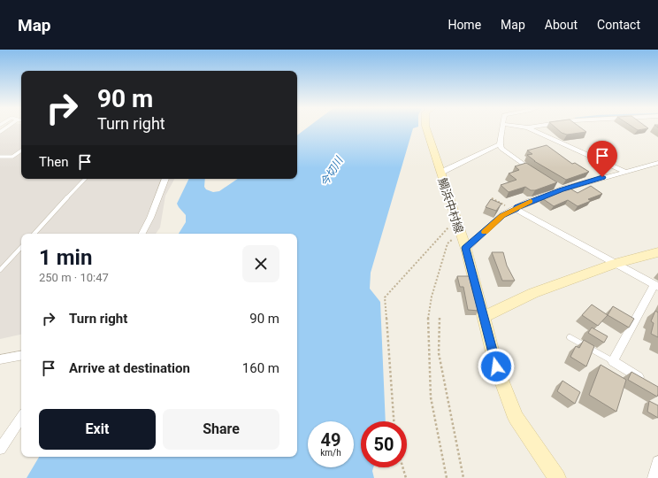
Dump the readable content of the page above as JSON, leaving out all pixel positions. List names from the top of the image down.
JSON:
{
  "streets": {
    "main road": ["鯛浜中村線"]
  },
  "water": ["今切川"],
  "page": {
    "header": "Map",
    "nav": [
      "Home",
      "Map",
      "About",
      "Contact"
    ],
    "turn": ["90 m", "Turn right"],
    "then": "Then",
    "heading": ["1 min", "250 m · 10:47"],
    "list": [
      {
        "name": "Turn right",
        "value": "90 m"
      },
      {
        "name": "Arrive at destination",
        "value": "160 m"
      }
    ],
    "buttons": ["Exit", "Share"],
    "speed": "49 km/h",
    "limit": "50"
  }
}
